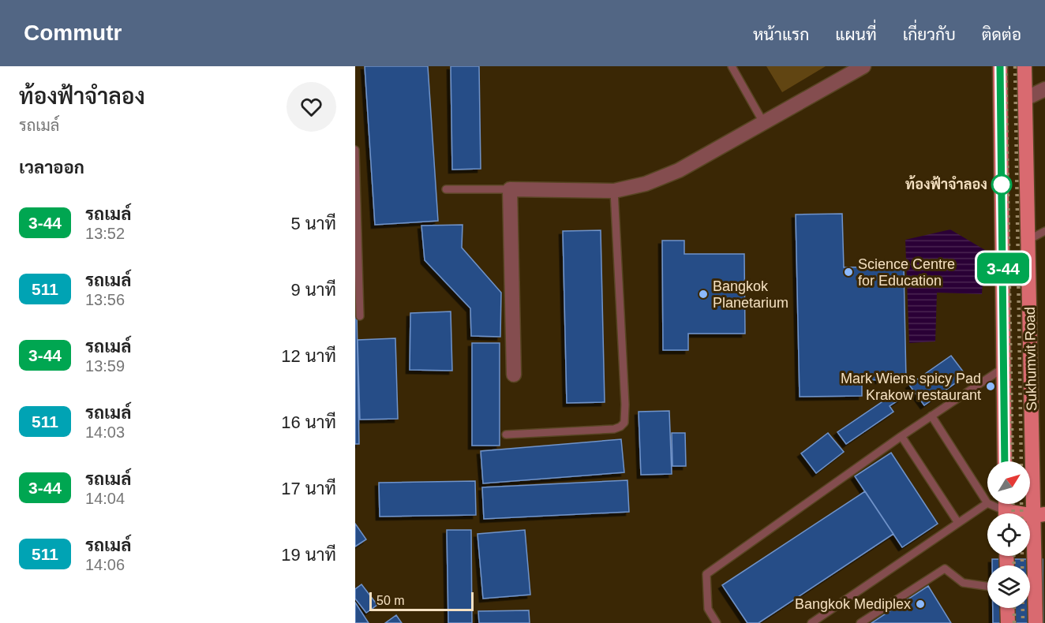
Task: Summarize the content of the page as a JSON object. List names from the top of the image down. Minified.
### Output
{"streets":{"main road":["Sukhumvit Road"]},"places":["ท้องฟ้าจำลอง","Science Centre for Education","Bangkok Planetarium","Mark Wiens spicy Pad Krakow restaurant","Bangkok Mediplex"],"lines":["bus line 3-44"],"scale_bar":"50 m","north":"top right","page":{"header":"Commutr","nav":["หน้าแรก","แผนที่","เกี่ยวกับ","ติดต่อ"],"heading":[["ท้องฟ้าจำลอง","รถเมล์"],"เวลาออก"],"on_map":"3-44","list":[{"mark":"3-44","name":"รถเมล์","note":"13:52","value":"5 นาที"},{"mark":"511","name":"รถเมล์","note":"13:56","value":"9 นาที"},{"mark":"3-44","name":"รถเมล์","note":"13:59","value":"12 นาที"},{"mark":"511","name":"รถเมล์","note":"14:03","value":"16 นาที"},{"mark":"3-44","name":"รถเมล์","note":"14:04","value":"17 นาที"},{"mark":"511","name":"รถเมล์","note":"14:06","value":"19 นาที"}],"scale":"50 m"}}
